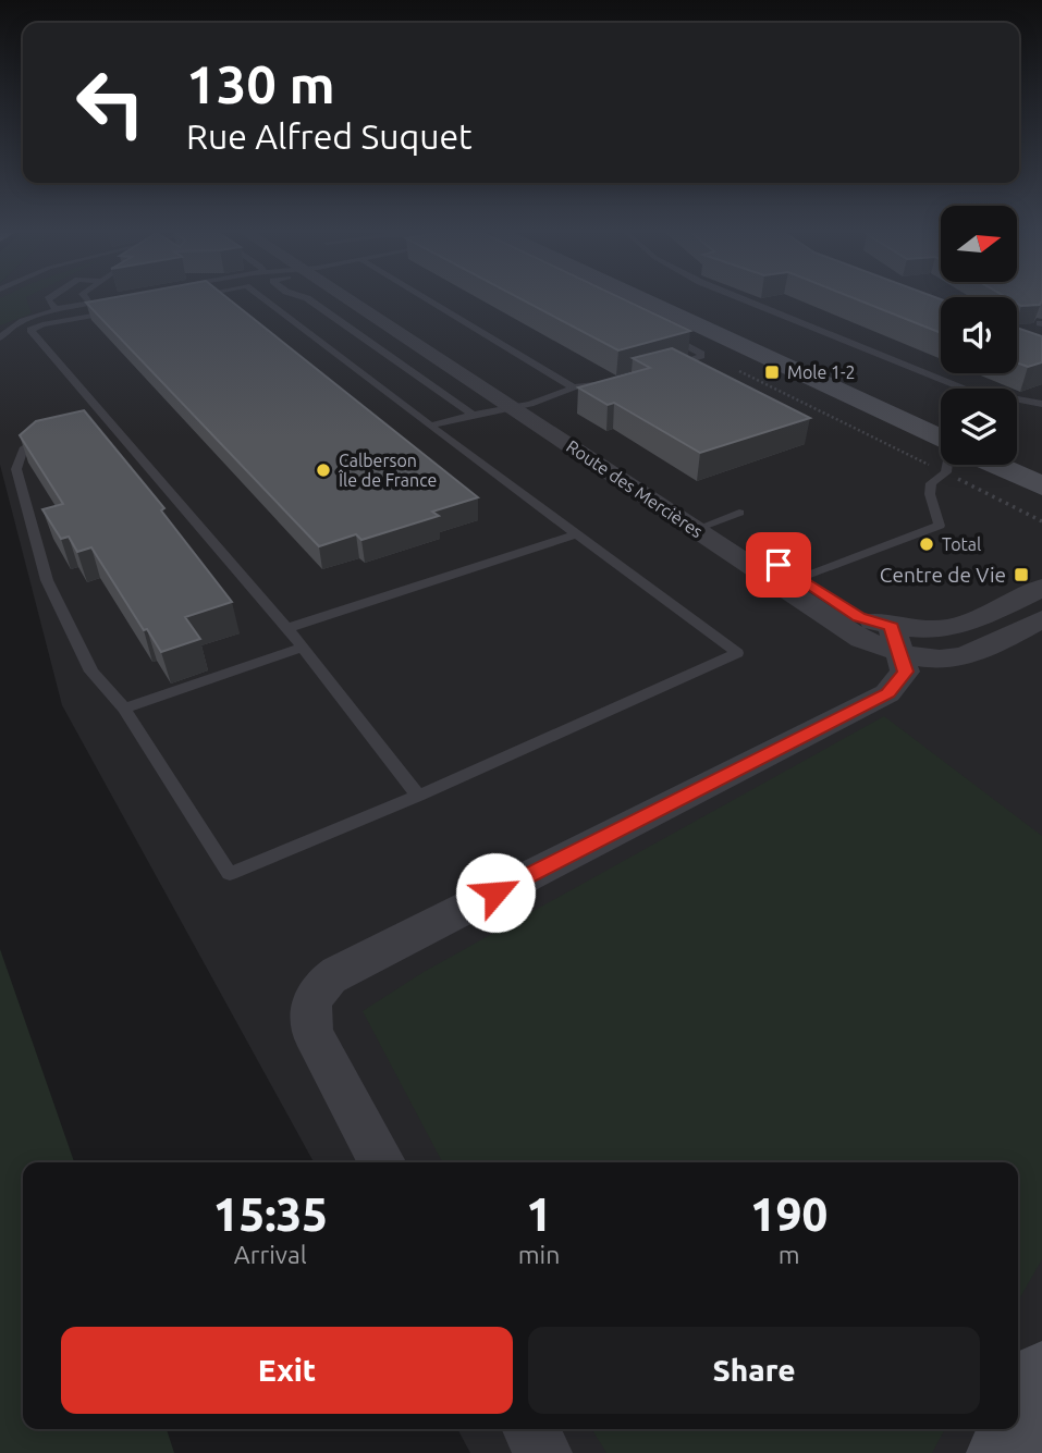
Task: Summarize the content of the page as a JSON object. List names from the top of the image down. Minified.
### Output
{"streets":{"street":["Route des Mercières"]},"places":{"transit":["Mole 1-2","Centre de Vie"],"other":["Calberson Île de France","Total"]},"north":"right","page":{"turn":["130 m","Rue Alfred Suquet"],"eta":["15:35","Arrival","1","min","190","m"],"buttons":["Exit","Share"]}}
